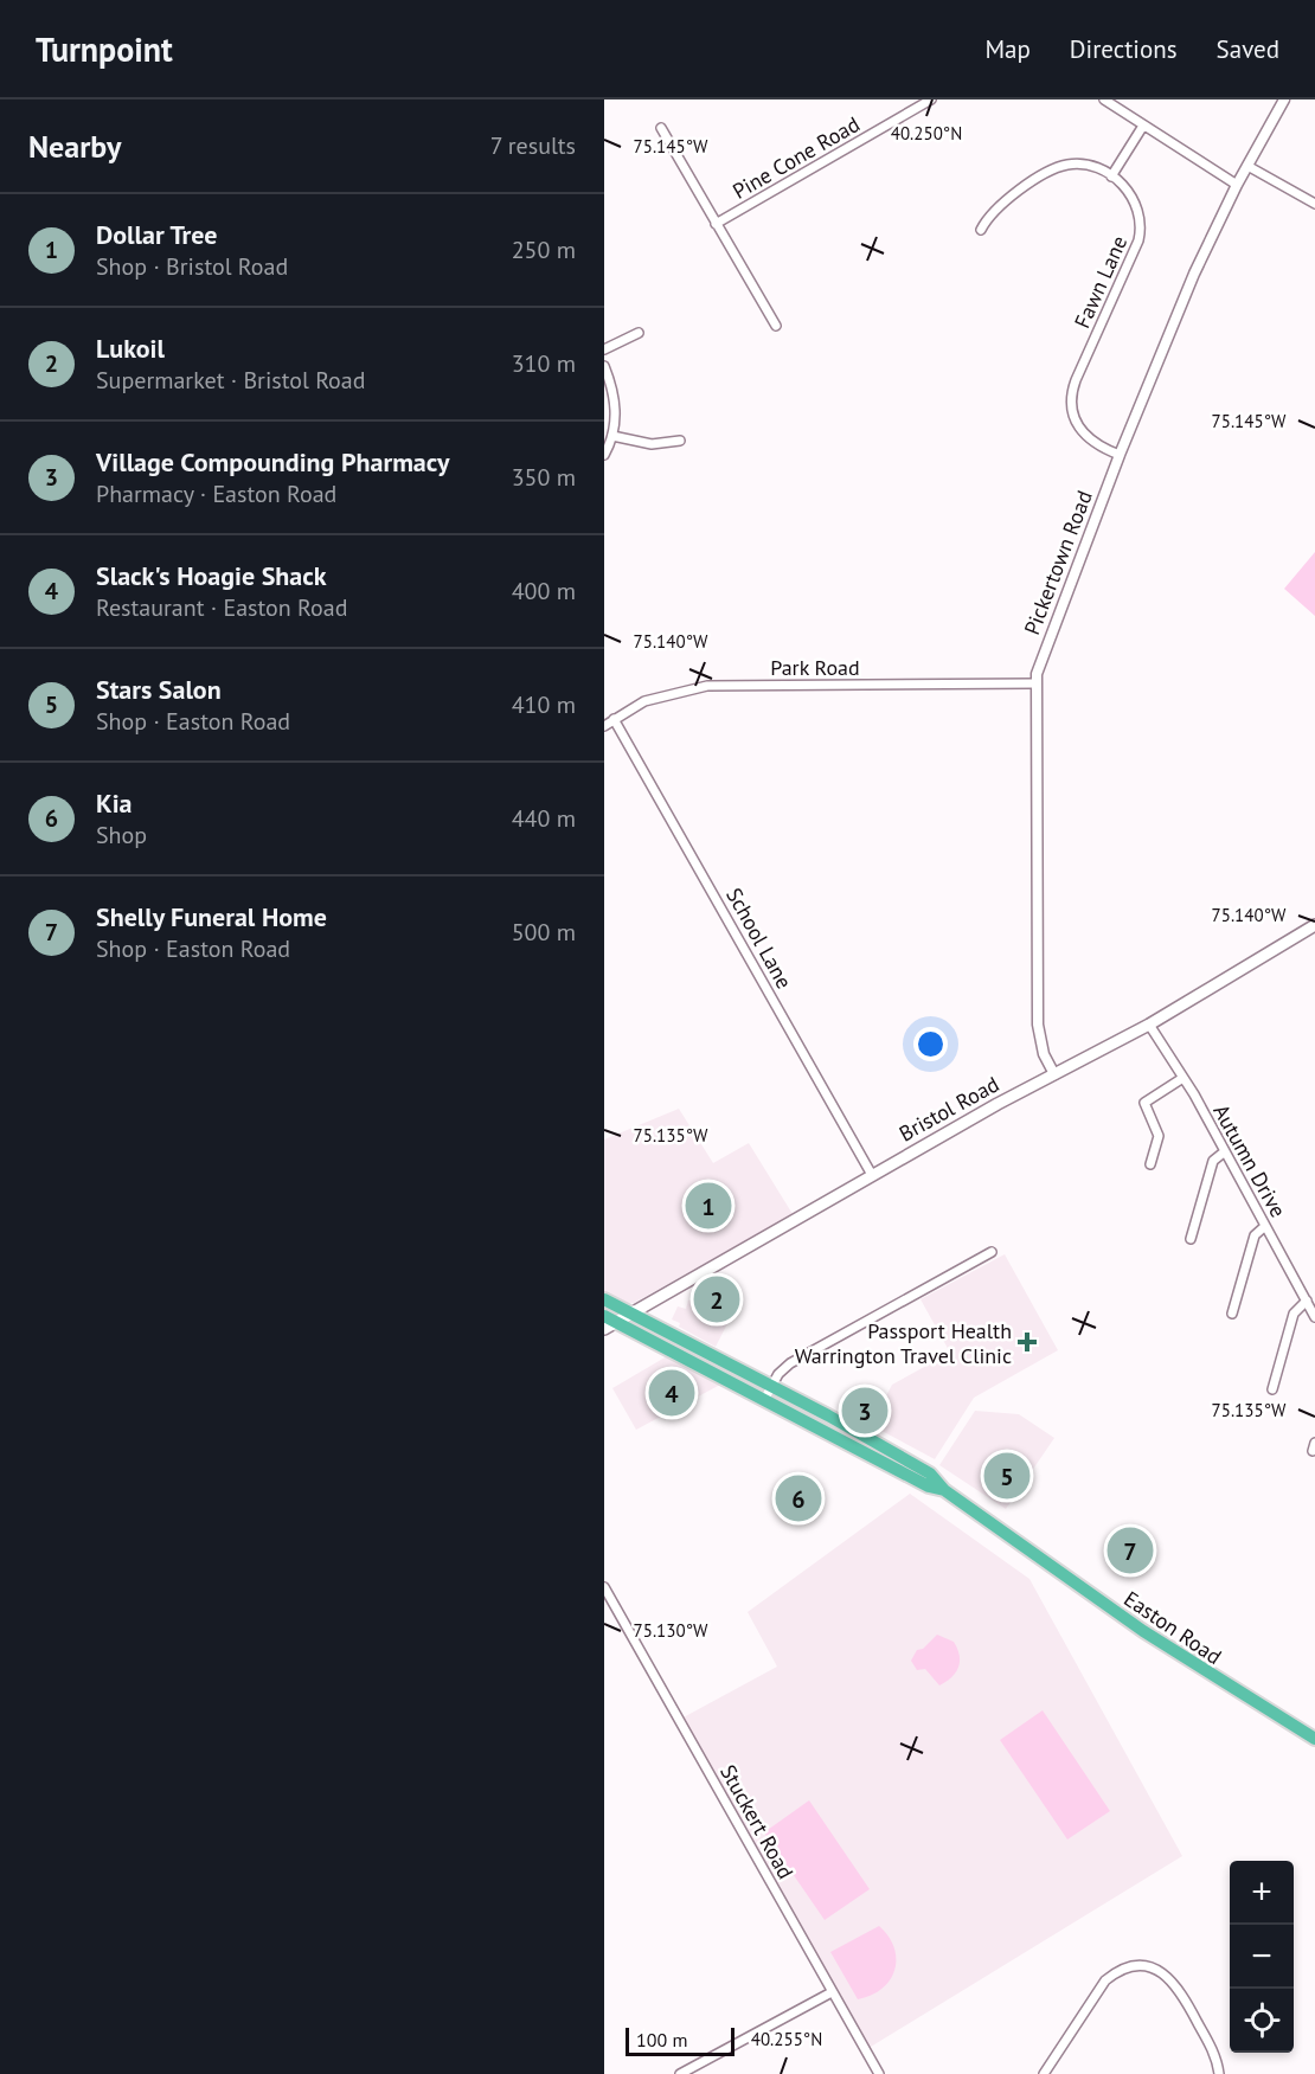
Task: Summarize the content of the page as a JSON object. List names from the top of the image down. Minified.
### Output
{"streets":{"highway":["Easton Road"],"main road":["Bristol Road"],"street":["Pine Cone Road","Fawn Lane","Pickertown Road","Park Road","School Lane","Autumn Drive","Stuckert Road"]},"crossings":[["Fawn Lane","Pickertown Road"],["Pickertown Road","Park Road"],["Pickertown Road","Bristol Road"],["Park Road","School Lane"],["School Lane","Bristol Road"],["Bristol Road","Autumn Drive"],["Bristol Road","Easton Road"]],"places":{"health":["Passport Health Warrington Travel Clinic"]},"scale_bar":"100 m","page":{"header":"Turnpoint","nav":["Map","Directions","Saved"],"heading":["Nearby","7 results"],"list":[{"mark":"1","name":"Dollar Tree","note":"Shop · Bristol Road","value":"250 m"},{"mark":"2","name":"Lukoil","note":"Supermarket · Bristol Road","value":"310 m"},{"mark":"3","name":"Village Compounding Pharmacy","note":"Pharmacy · Easton Road","value":"350 m"},{"mark":"4","name":"Slack's Hoagie Shack","note":"Restaurant · Easton Road","value":"400 m"},{"mark":"5","name":"Stars Salon","note":"Shop · Easton Road","value":"410 m"},{"mark":"6","name":"Kia","note":"Shop","value":"440 m"},{"mark":"7","name":"Shelly Funeral Home","note":"Shop · Easton Road","value":"500 m"}],"pins":["1","2","4","3","5","6","7"],"map_buttons":["+","−"],"scale":"100 m"},"coordinates":["40.250°N","75.145°W","75.140°W","75.135°W","75.130°W","40.255°N"]}
